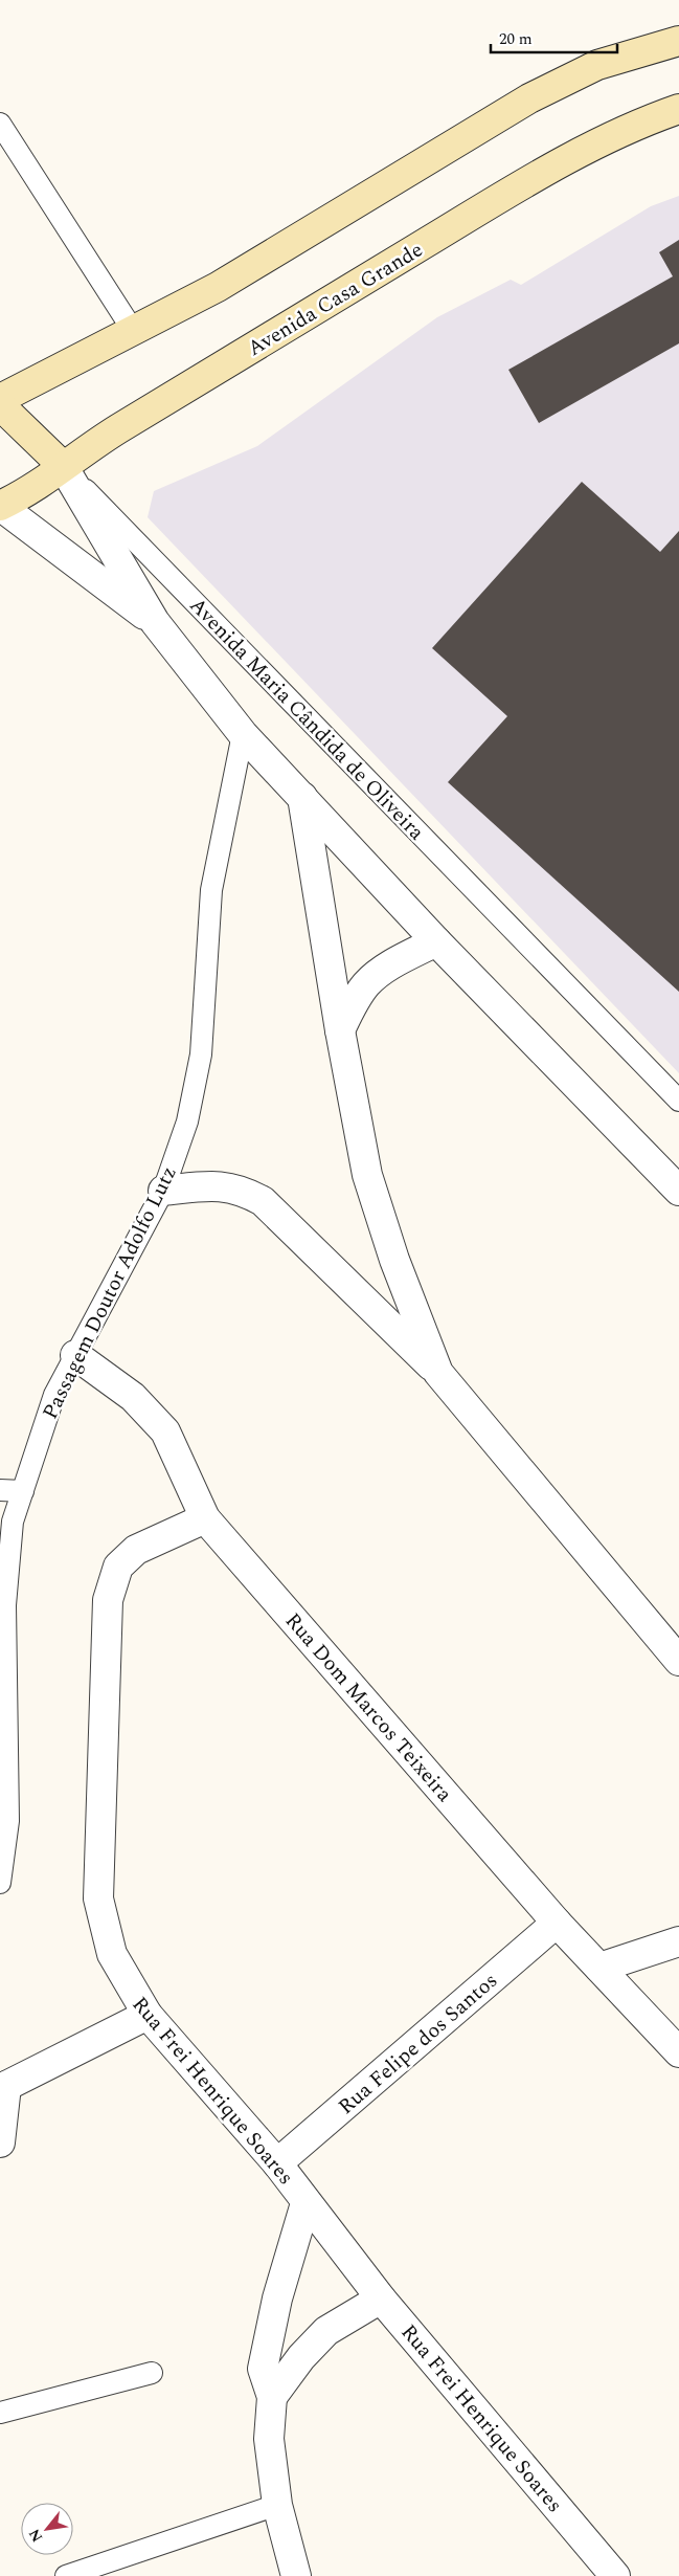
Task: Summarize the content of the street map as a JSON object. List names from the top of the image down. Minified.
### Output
{"streets":{"main road":["Avenida Casa Grande"],"street":["Rua Dom Marcos Teixeira","Rua Felipe dos Santos","Rua Frei Henrique Soares"],"lane":["Avenida Maria Cândida de Oliveira","Passagem Doutor Adolfo Lutz"]},"crossings":[["Avenida Casa Grande","Avenida Maria Cândida de Oliveira"],["Passagem Doutor Adolfo Lutz","Rua Dom Marcos Teixeira"],["Rua Dom Marcos Teixeira","Rua Felipe dos Santos"],["Rua Dom Marcos Teixeira","Rua Frei Henrique Soares"],["Rua Felipe dos Santos","Rua Frei Henrique Soares"]],"scale_bar":"20 m","north":"bottom left"}
